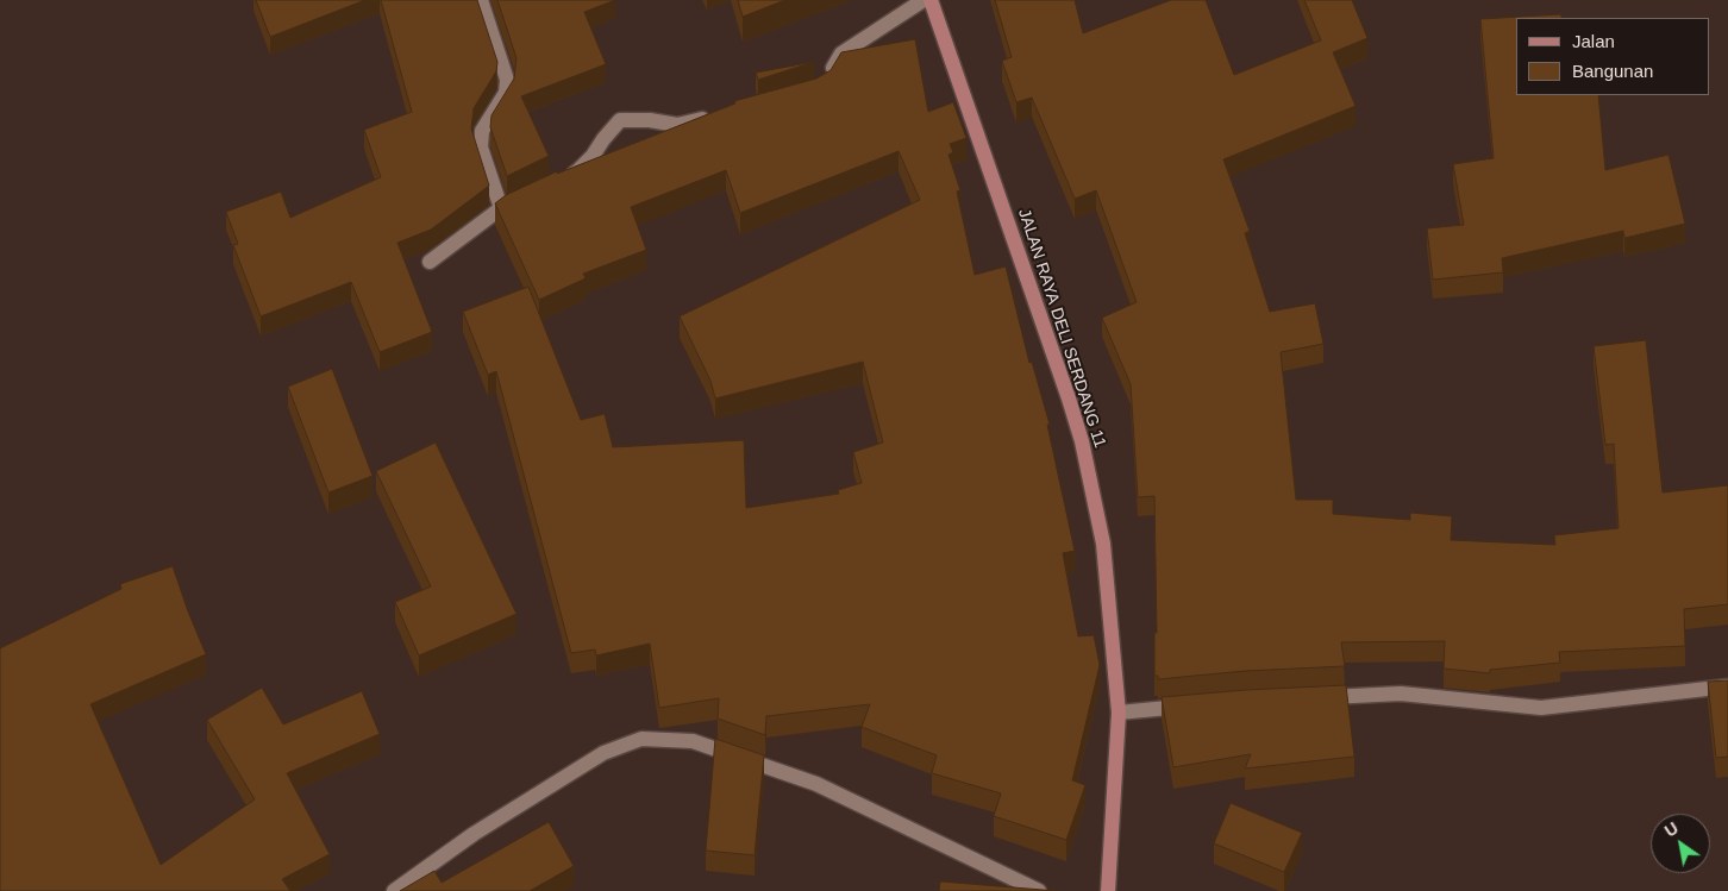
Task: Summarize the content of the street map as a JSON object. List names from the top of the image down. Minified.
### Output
{"streets":{"street":["JALAN RAYA DELI SERDANG 11"]},"legend":["Jalan","Bangunan"],"north":"top left"}
